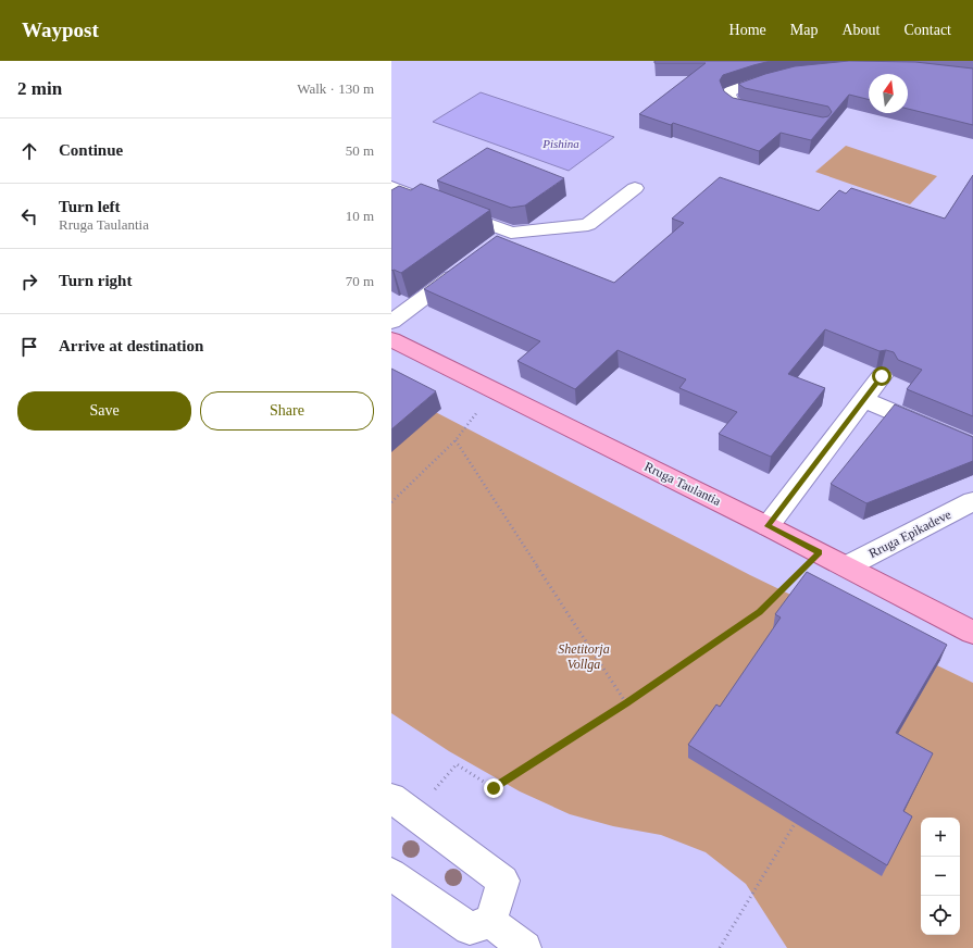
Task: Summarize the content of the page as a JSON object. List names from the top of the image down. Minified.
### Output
{"streets":{"main road":["Rruga Taulantia"],"street":["Rruga Epikadeve"]},"crossings":[["Rruga Taulantia","Rruga Epikadeve"]],"water":["Pishina"],"parks":["Shetitorja Vollga"],"north":"top","page":{"header":"Waypost","nav":["Home","Map","About","Contact"],"heading":["2 min","Walk · 130 m"],"list":[["Continue","50 m"],["Turn left","Rruga Taulantia","10 m"],["Turn right","70 m"],"Arrive at destination"],"buttons":["Save","Share"],"map_buttons":["+","−"]}}
